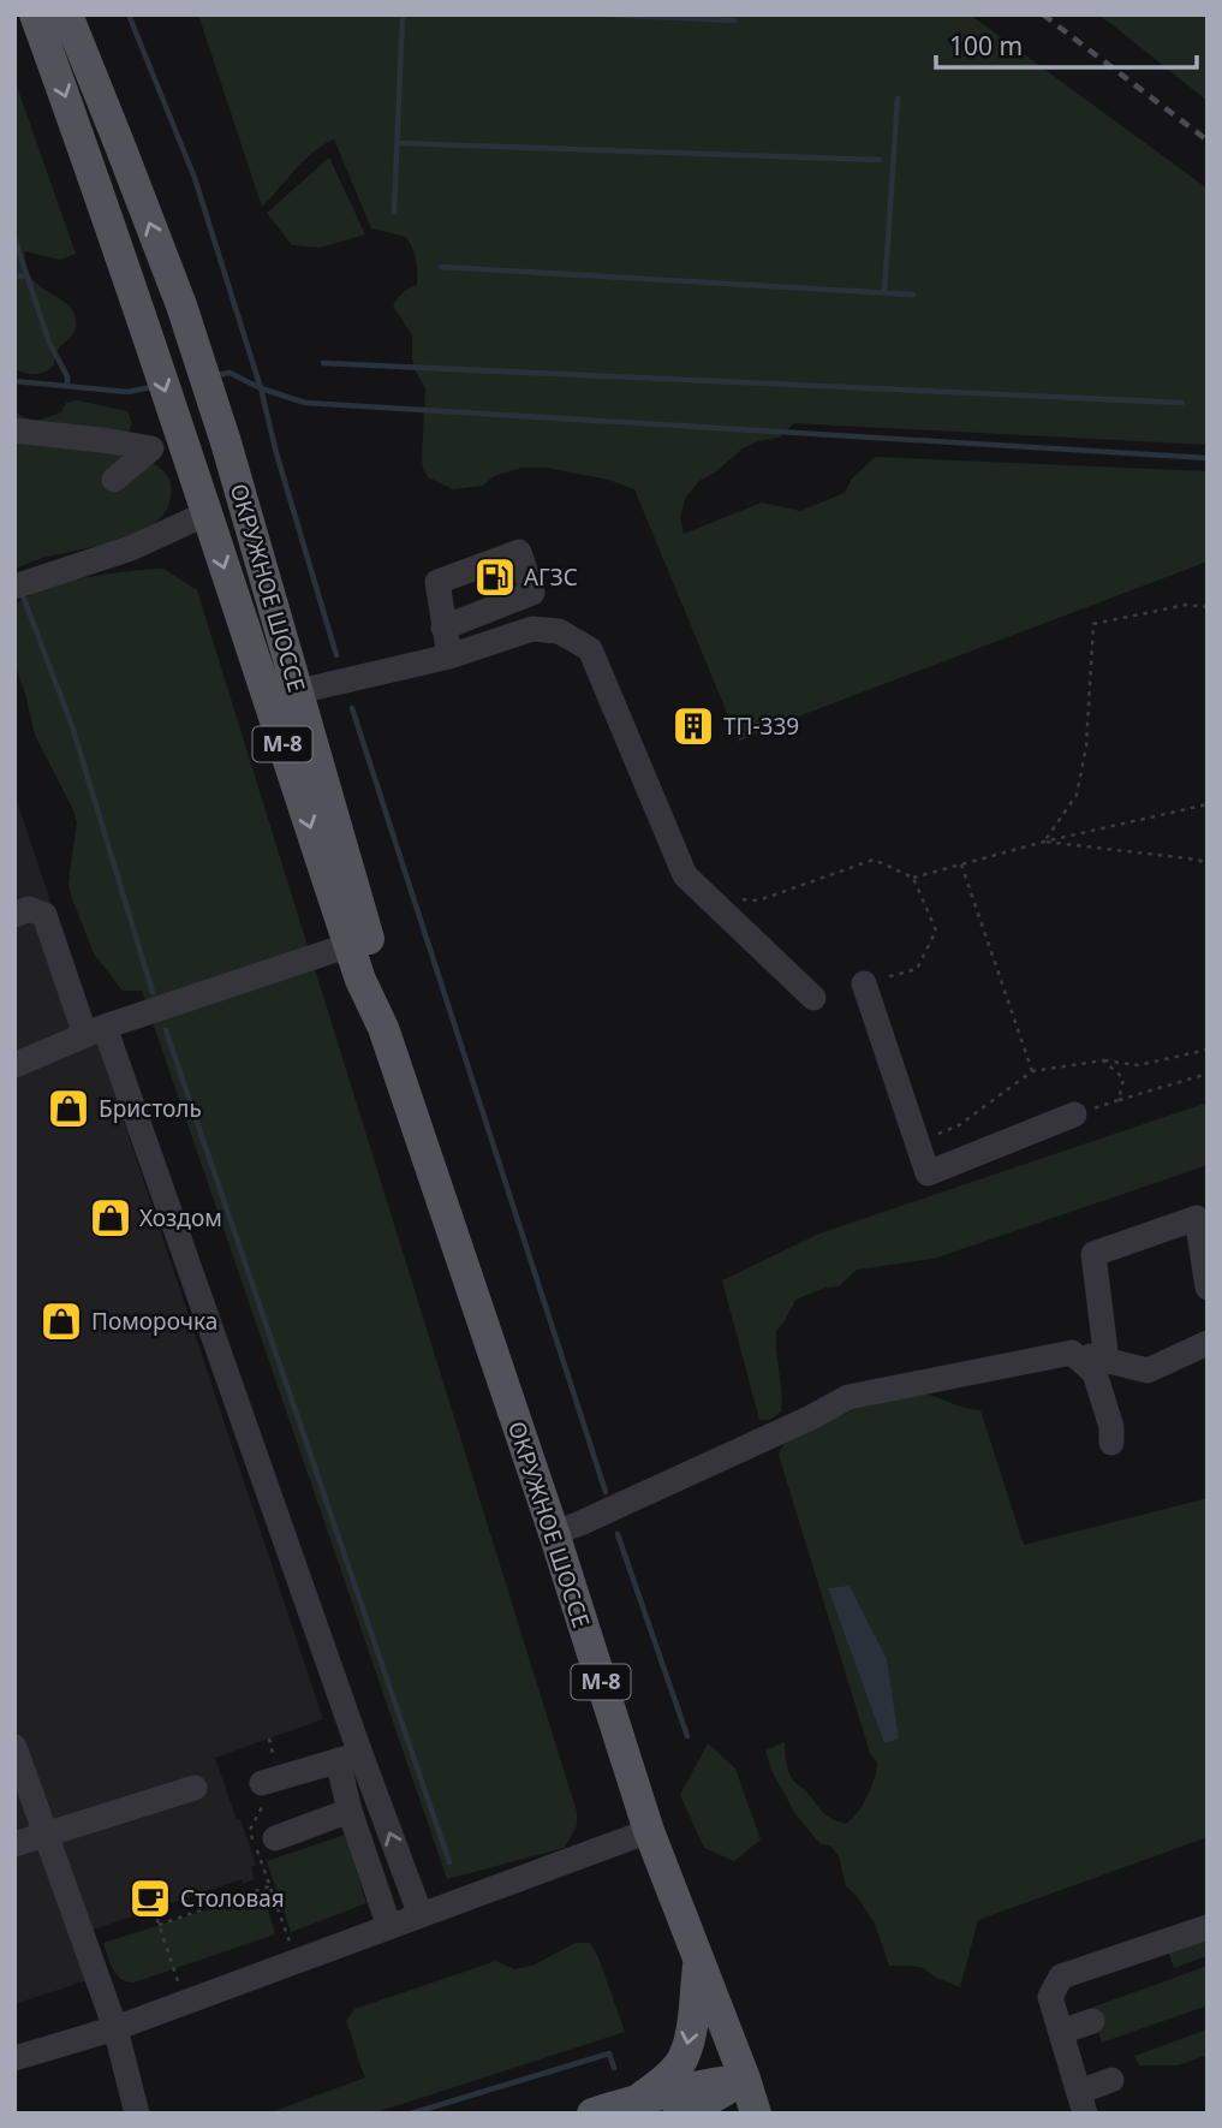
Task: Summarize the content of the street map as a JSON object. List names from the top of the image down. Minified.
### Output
{"streets":{"main road":["ОКРУЖНОЕ ШОССЕ","М-8"]},"places":{"fuel station":["АГЗС"],"building":["ТП-339"],"shop":["Бристоль","Хоздом","Поморочка"],"cafe":["Столовая"]},"scale_bar":"100 m"}
